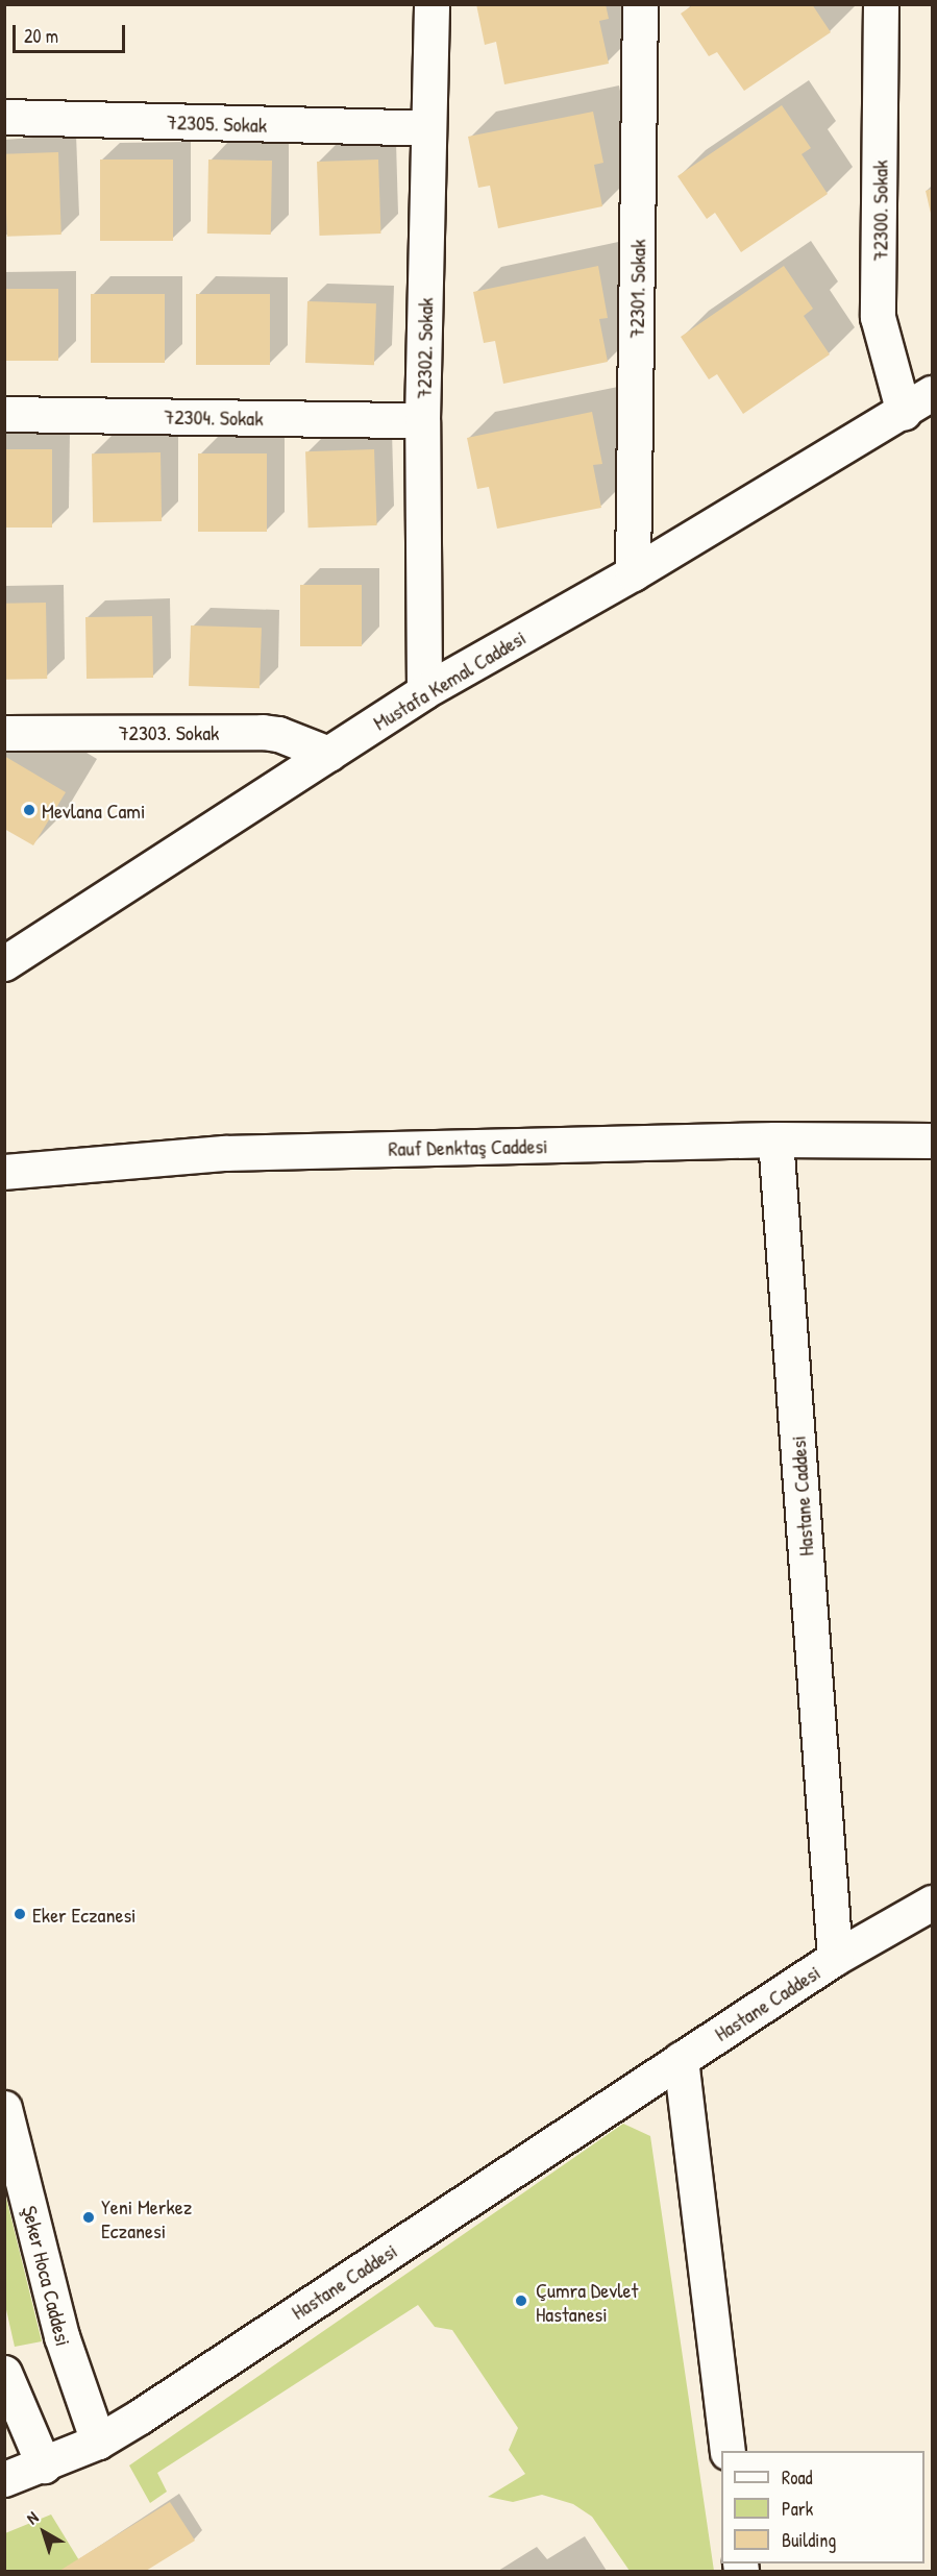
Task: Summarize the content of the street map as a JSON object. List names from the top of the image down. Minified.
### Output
{"streets":{"street":["72305. Sokak","72300. Sokak","72301. Sokak","72302. Sokak","72304. Sokak","Mustafa Kemal Caddesi","72303. Sokak","Rauf Denktaş Caddesi","Hastane Caddesi","Şeker Hoca Caddesi"]},"crossings":[["72305. Sokak","72302. Sokak"],["72300. Sokak","Mustafa Kemal Caddesi"],["72301. Sokak","Mustafa Kemal Caddesi"],["72302. Sokak","72304. Sokak"],["72302. Sokak","Mustafa Kemal Caddesi"],["Mustafa Kemal Caddesi","72303. Sokak"],["Rauf Denktaş Caddesi","Hastane Caddesi"],["Hastane Caddesi","Şeker Hoca Caddesi"]],"places":["Mevlana Cami","Eker Eczanesi","Yeni Merkez Eczanesi","Çumra Devlet Hastanesi"],"legend":["Road","Park","Building"],"scale_bar":"20 m","north":"top left"}
